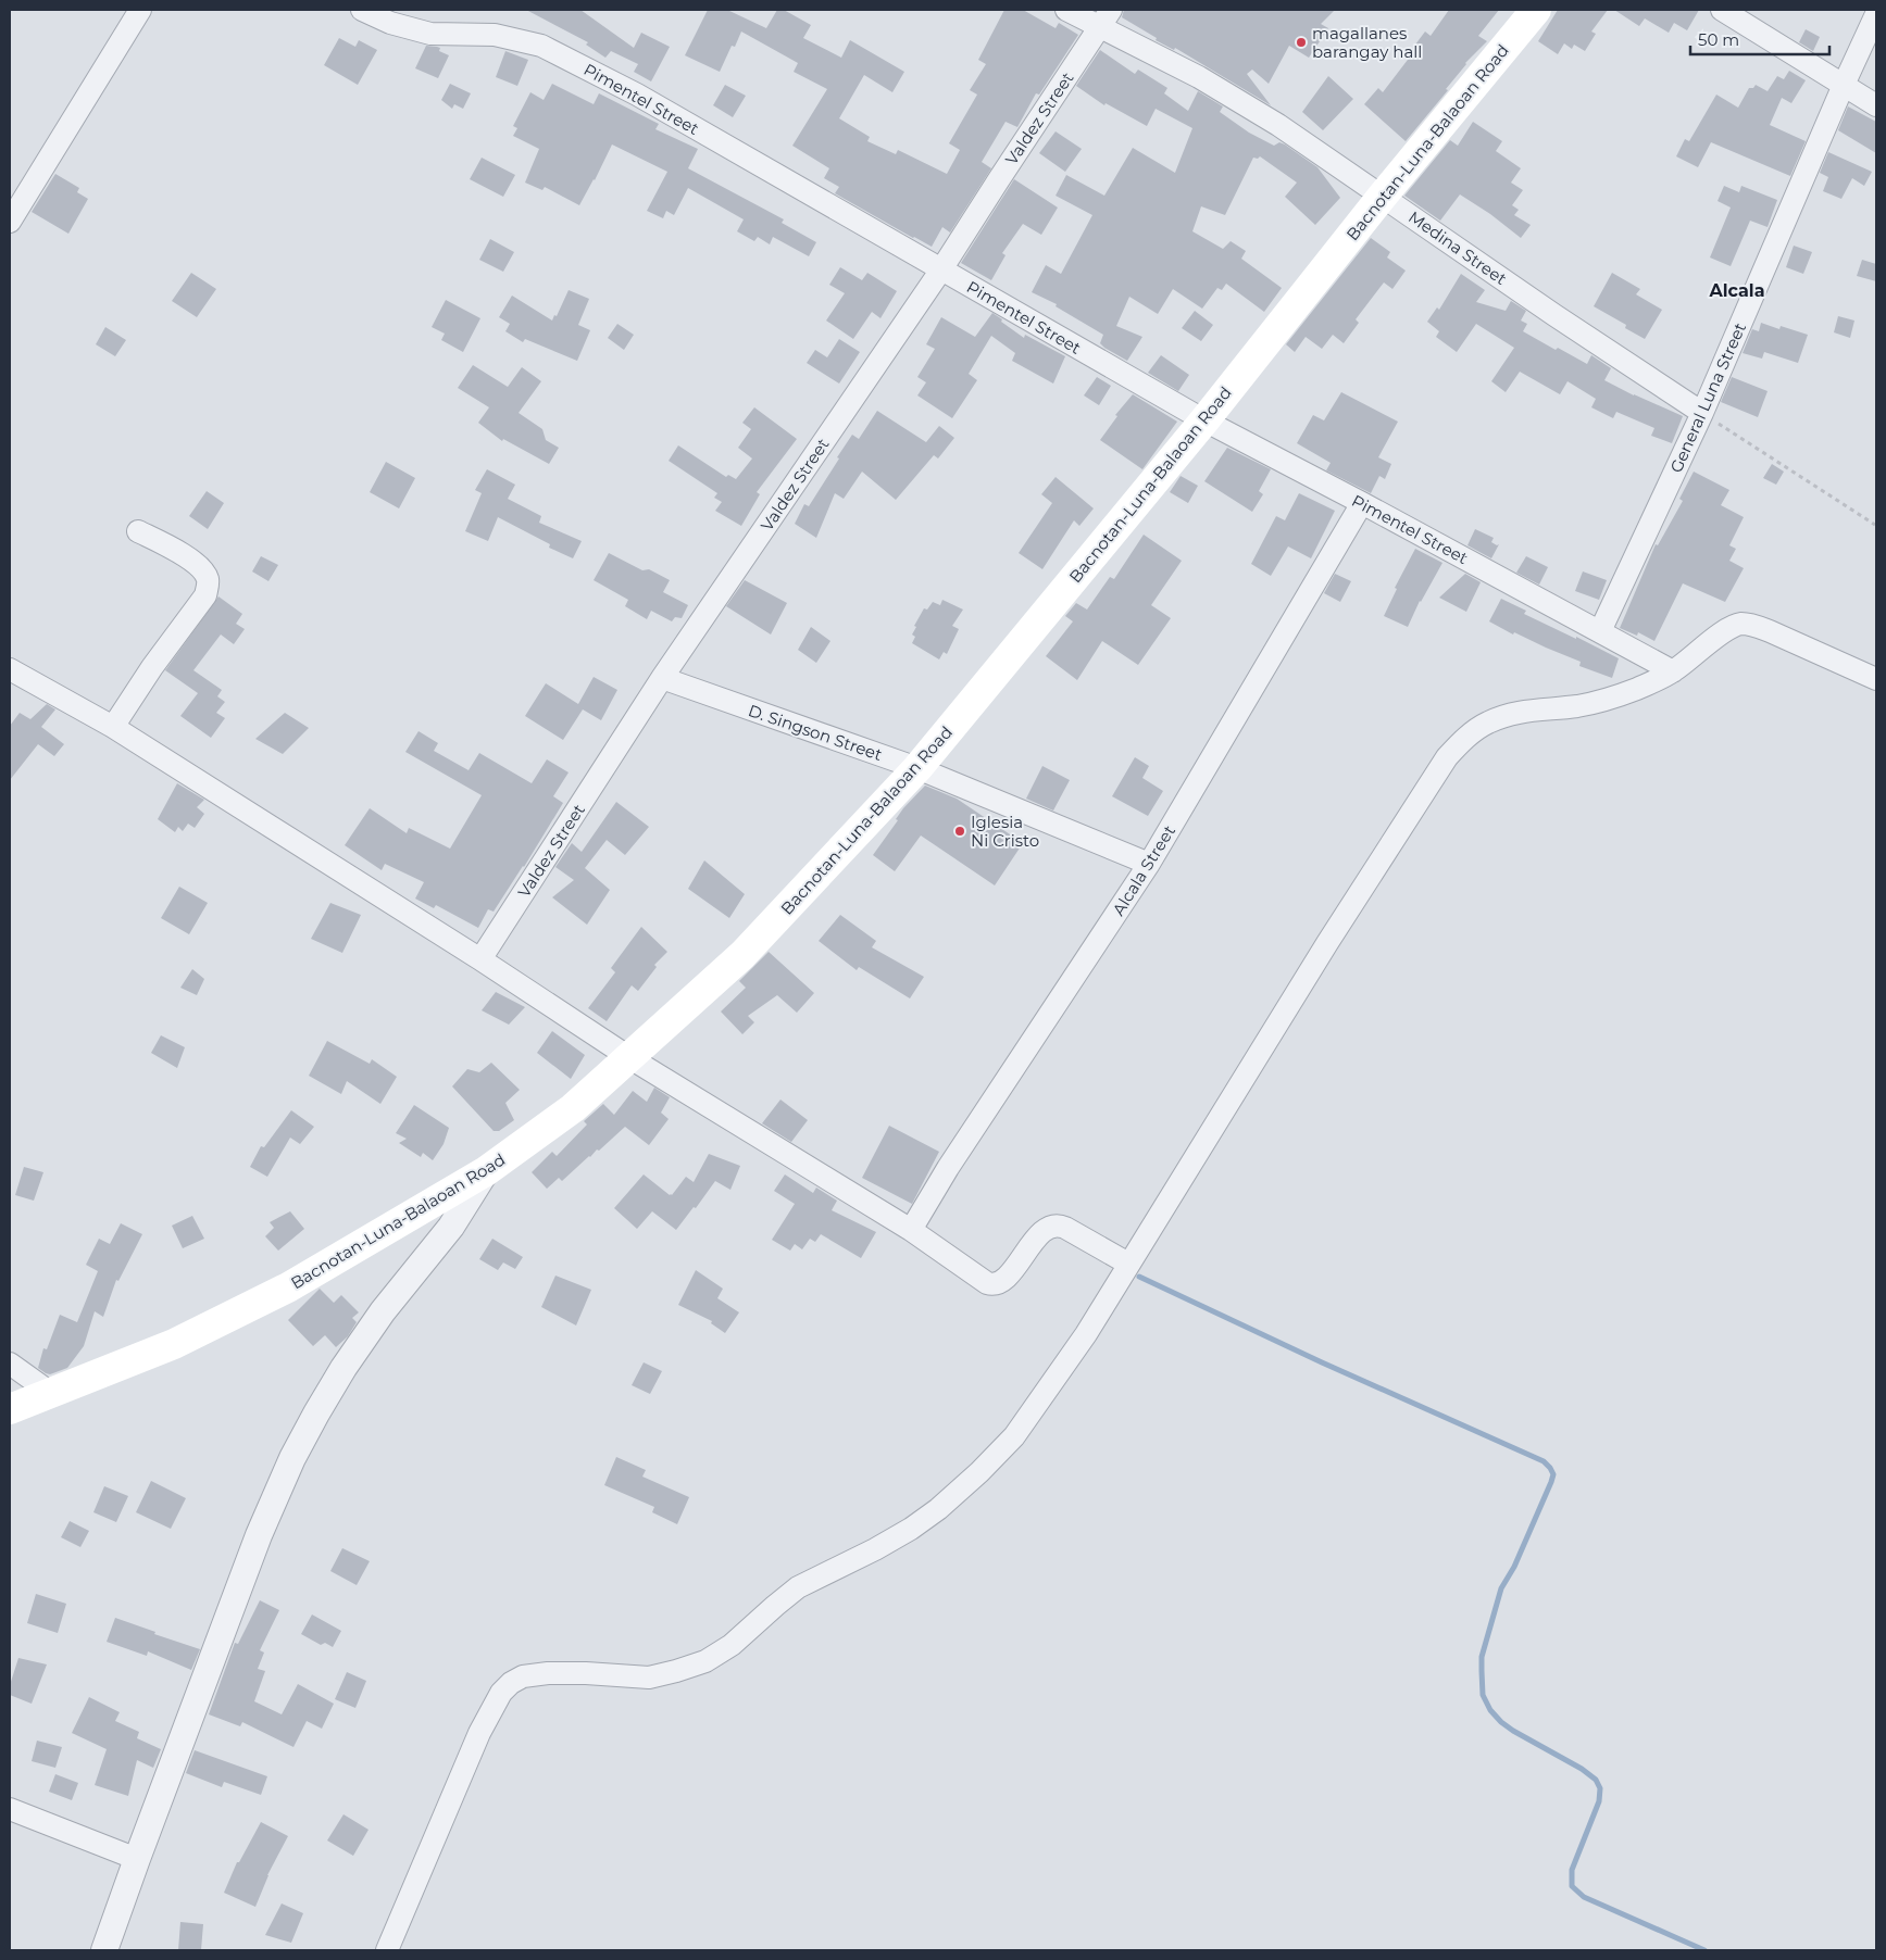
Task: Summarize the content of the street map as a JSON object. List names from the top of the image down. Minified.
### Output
{"streets":{"main road":["Bacnotan-Luna-Balaoan Road"],"street":["Pimentel Street","Valdez Street","Medina Street","General Luna Street","D. Singson Street","Alcala Street"]},"crossings":[["Pimentel Street","Valdez Street"],["Pimentel Street","Bacnotan-Luna-Balaoan Road"],["Pimentel Street","General Luna Street"],["Pimentel Street","Alcala Street"],["Valdez Street","Medina Street"],["Valdez Street","D. Singson Street"],["Bacnotan-Luna-Balaoan Road","Medina Street"],["Bacnotan-Luna-Balaoan Road","D. Singson Street"],["Medina Street","General Luna Street"],["D. Singson Street","Alcala Street"]],"districts":["Alcala"],"places":["magallanes barangay hall","Iglesia Ni Cristo"],"scale_bar":"50 m"}
